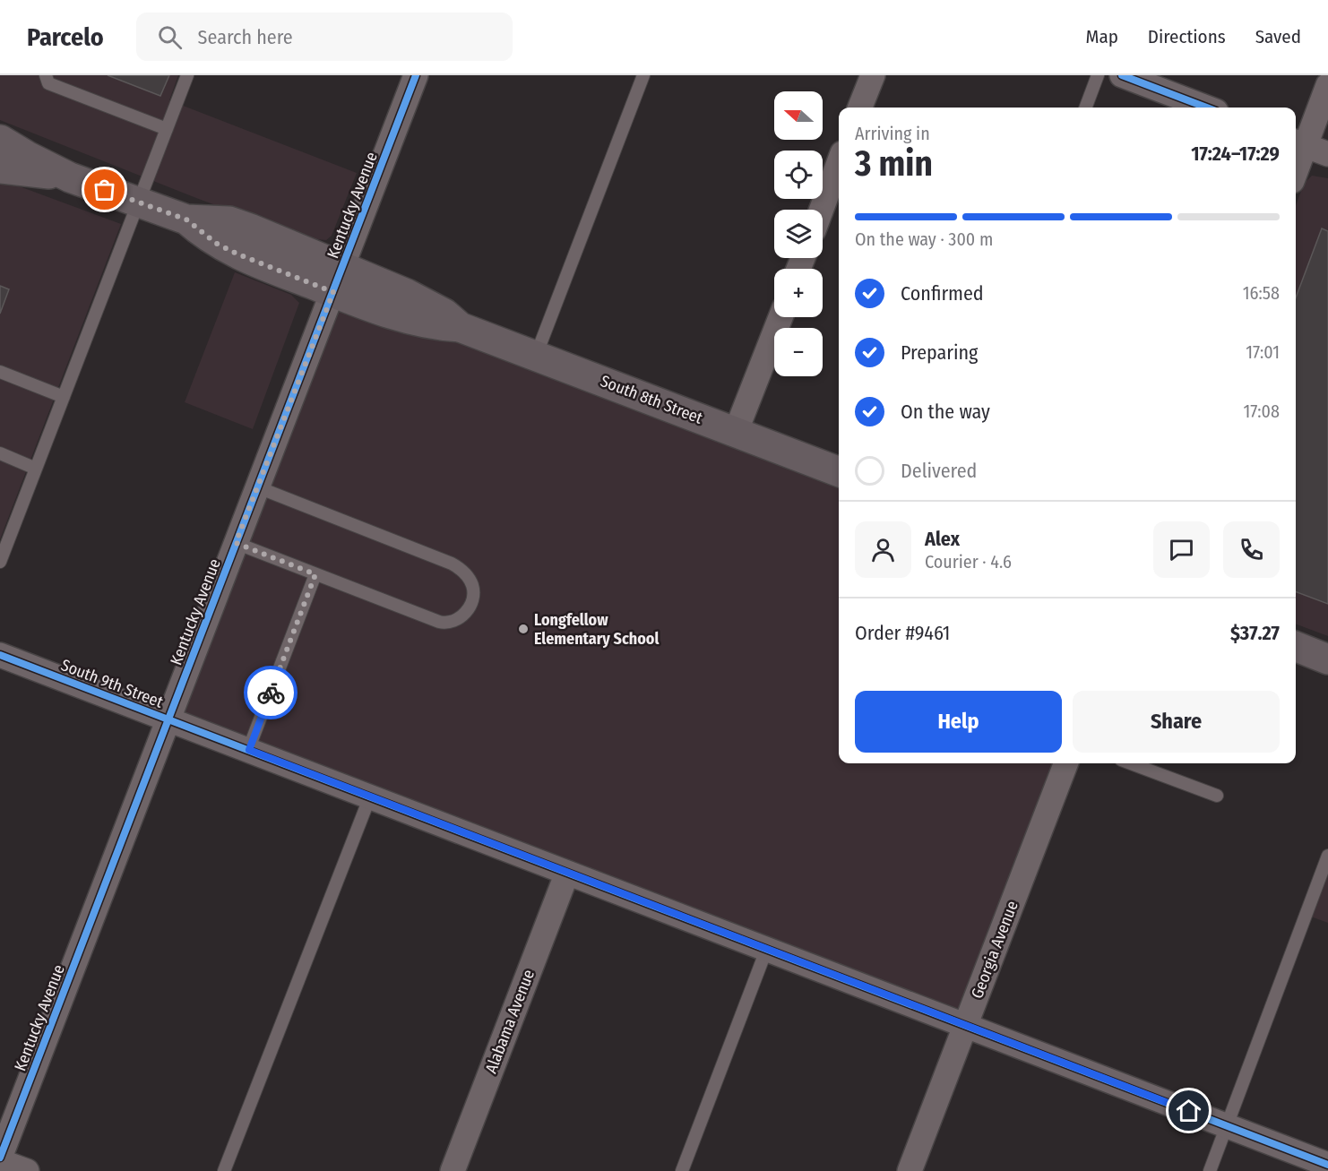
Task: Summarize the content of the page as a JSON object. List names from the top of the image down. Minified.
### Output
{"streets":{"main road":["South 8th Street"],"street":["Kentucky Avenue","South 9th Street","Georgia Avenue","Alabama Avenue"]},"crossings":[["Kentucky Avenue","South 8th Street"],["Kentucky Avenue","South 9th Street"],["South 9th Street","Georgia Avenue"],["South 9th Street","Alabama Avenue"]],"places":["Longfellow Elementary School"],"north":"left","page":{"header":"Parcelo","search":"Search here","nav":["Map","Directions","Saved"],"map_buttons":["+","−"],"heading":["3 min","Arriving in","17:24–17:29"],"panel":["Alex","Courier · 4.6","Order #9461","$37.27"],"bar":"On the way · 300 m","list":[["Confirmed","16:58"],["Preparing","17:01"],["On the way","17:08"],"Delivered"],"buttons":["Help","Share"]}}
